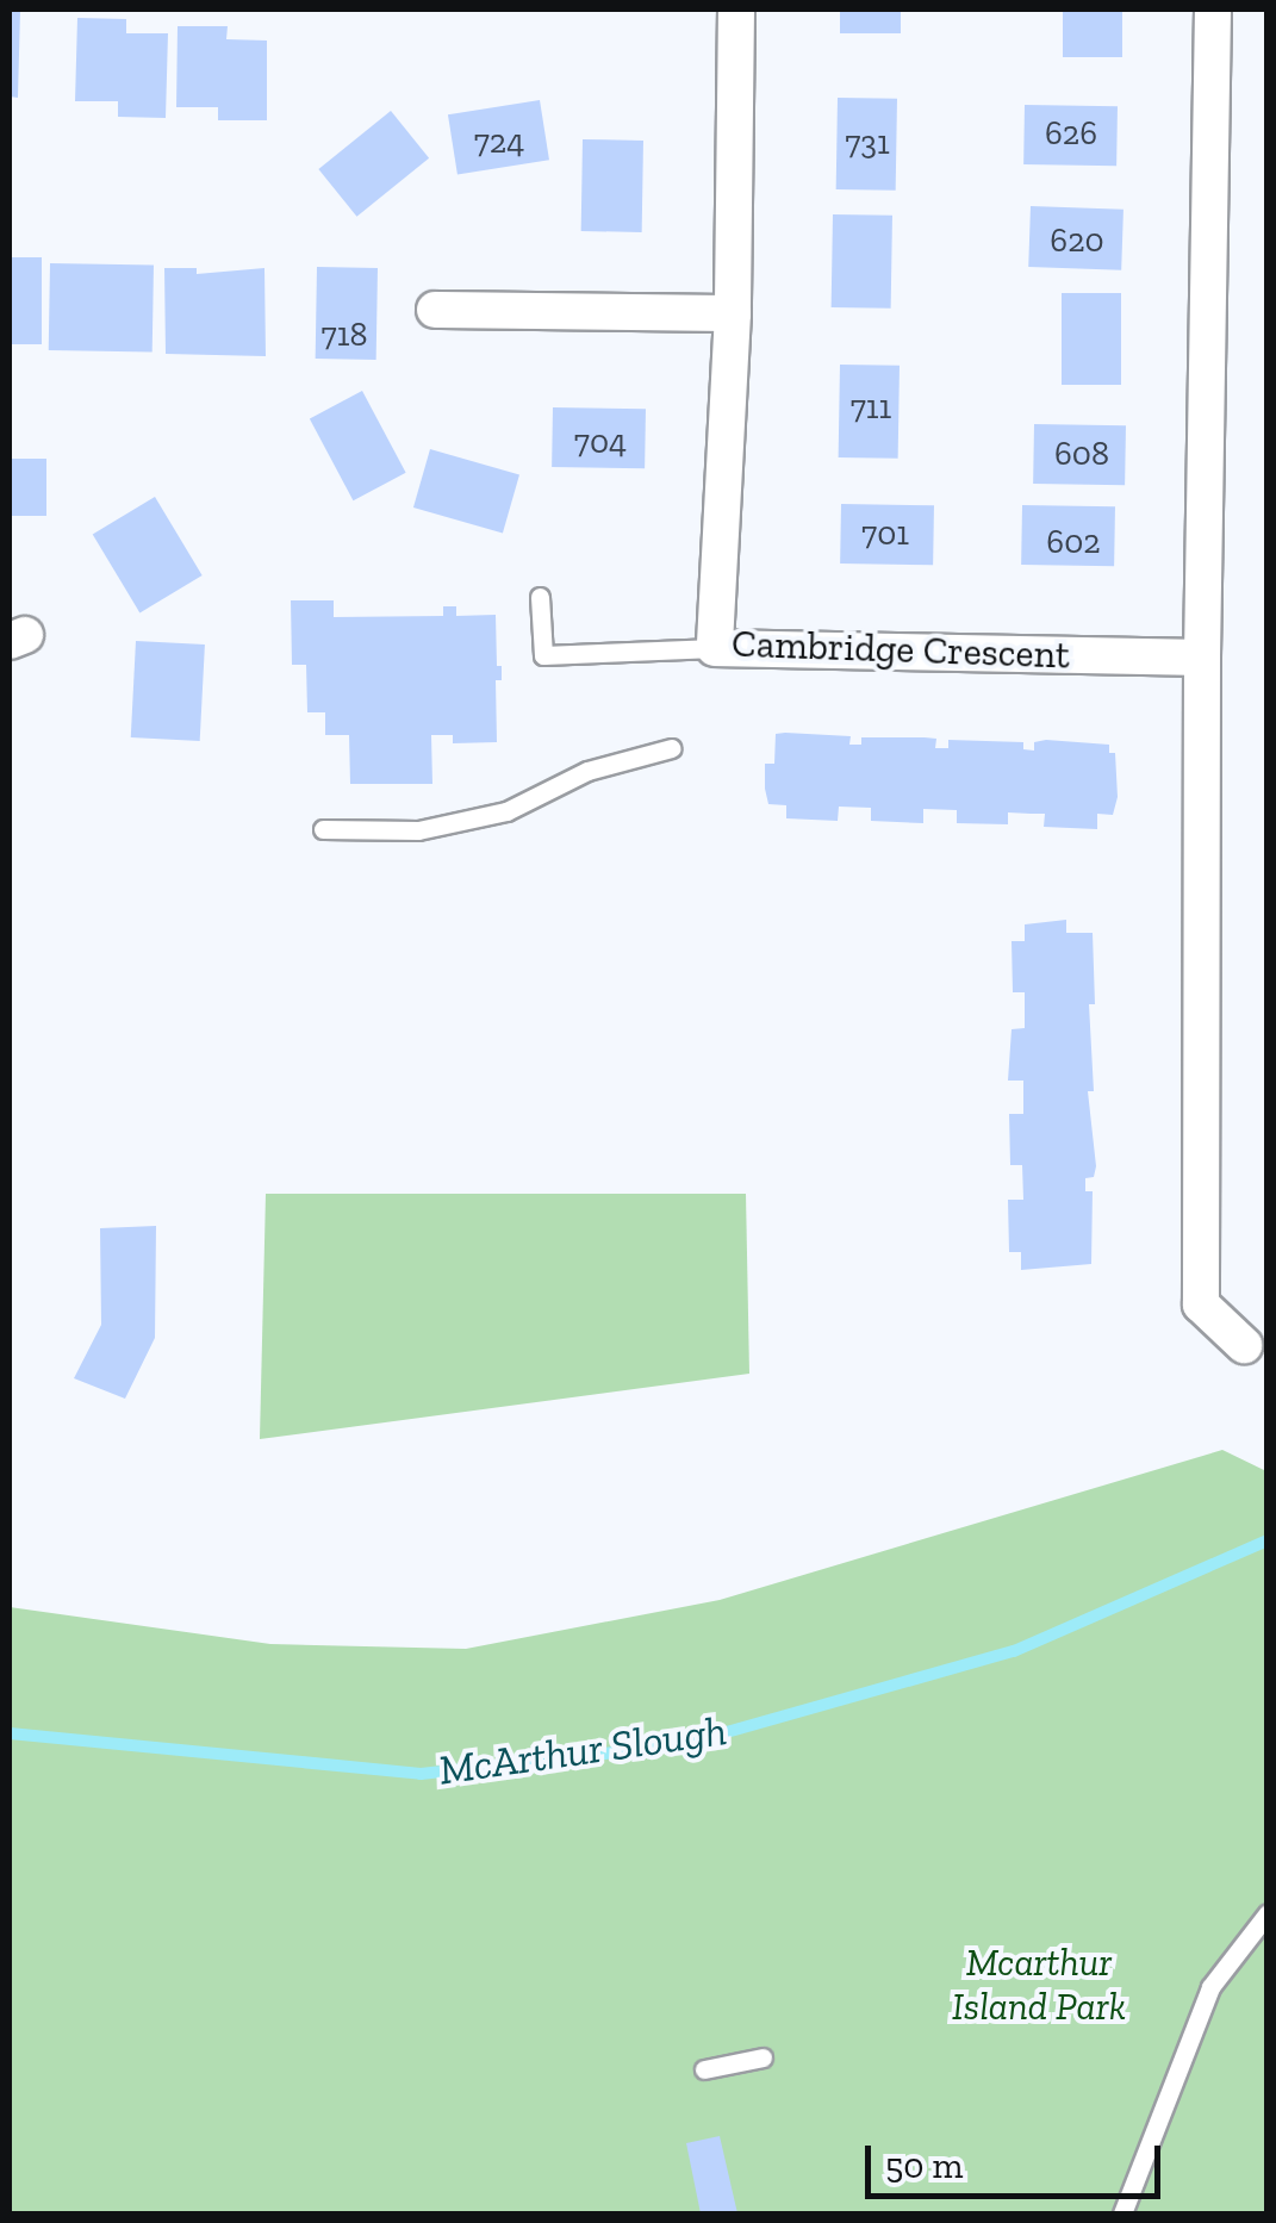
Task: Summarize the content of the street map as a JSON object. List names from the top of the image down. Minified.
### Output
{"streets":{"street":["Cambridge Crescent"]},"water":["McArthur Slough"],"parks":["Mcarthur Island Park"],"house_numbers":["626","724","731","620","718","711","704","608","701","602"],"scale_bar":"50 m"}
